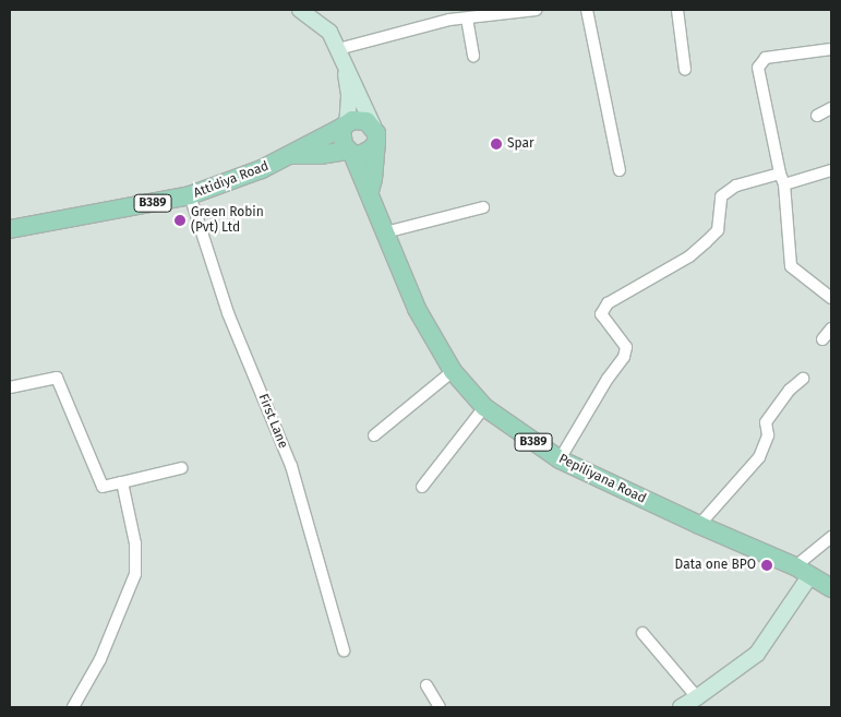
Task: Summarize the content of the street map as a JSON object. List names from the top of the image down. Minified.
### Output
{"streets":{"main road":["Attidiya Road","B389","Pepiliyana Road"],"street":["First Lane"]},"crossings":[["Attidiya Road","B389"],["Attidiya Road","First Lane"],["B389","Pepiliyana Road"]],"places":["Spar","Green Robin (Pvt) Ltd","Data one BPO"]}
